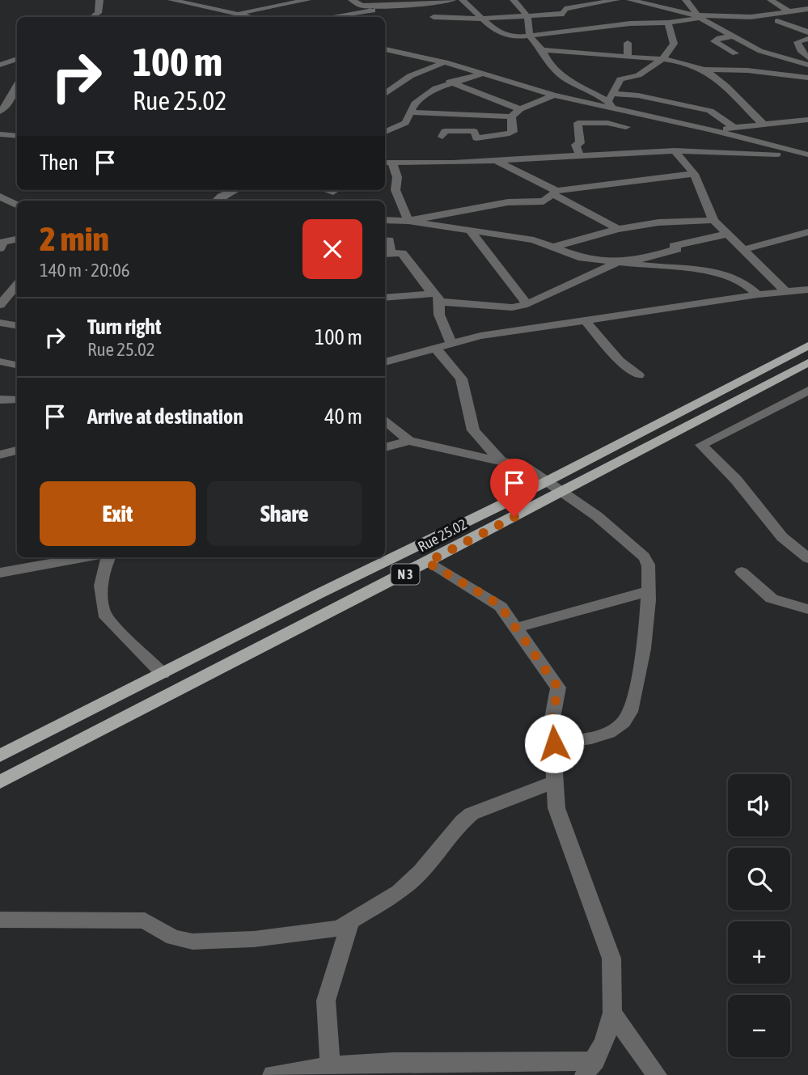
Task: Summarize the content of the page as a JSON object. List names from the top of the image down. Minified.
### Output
{"streets":{"main road":["Rue 25.02","N 3"]},"page":{"turn":["100 m","Rue 25.02"],"then":"Then","heading":["2 min","140 m · 20:06"],"list":[{"name":"Turn right","note":"Rue 25.02","value":"100 m"},{"name":"Arrive at destination","value":"40 m"}],"buttons":["Exit","Share"],"map_buttons":["+","−"]}}
